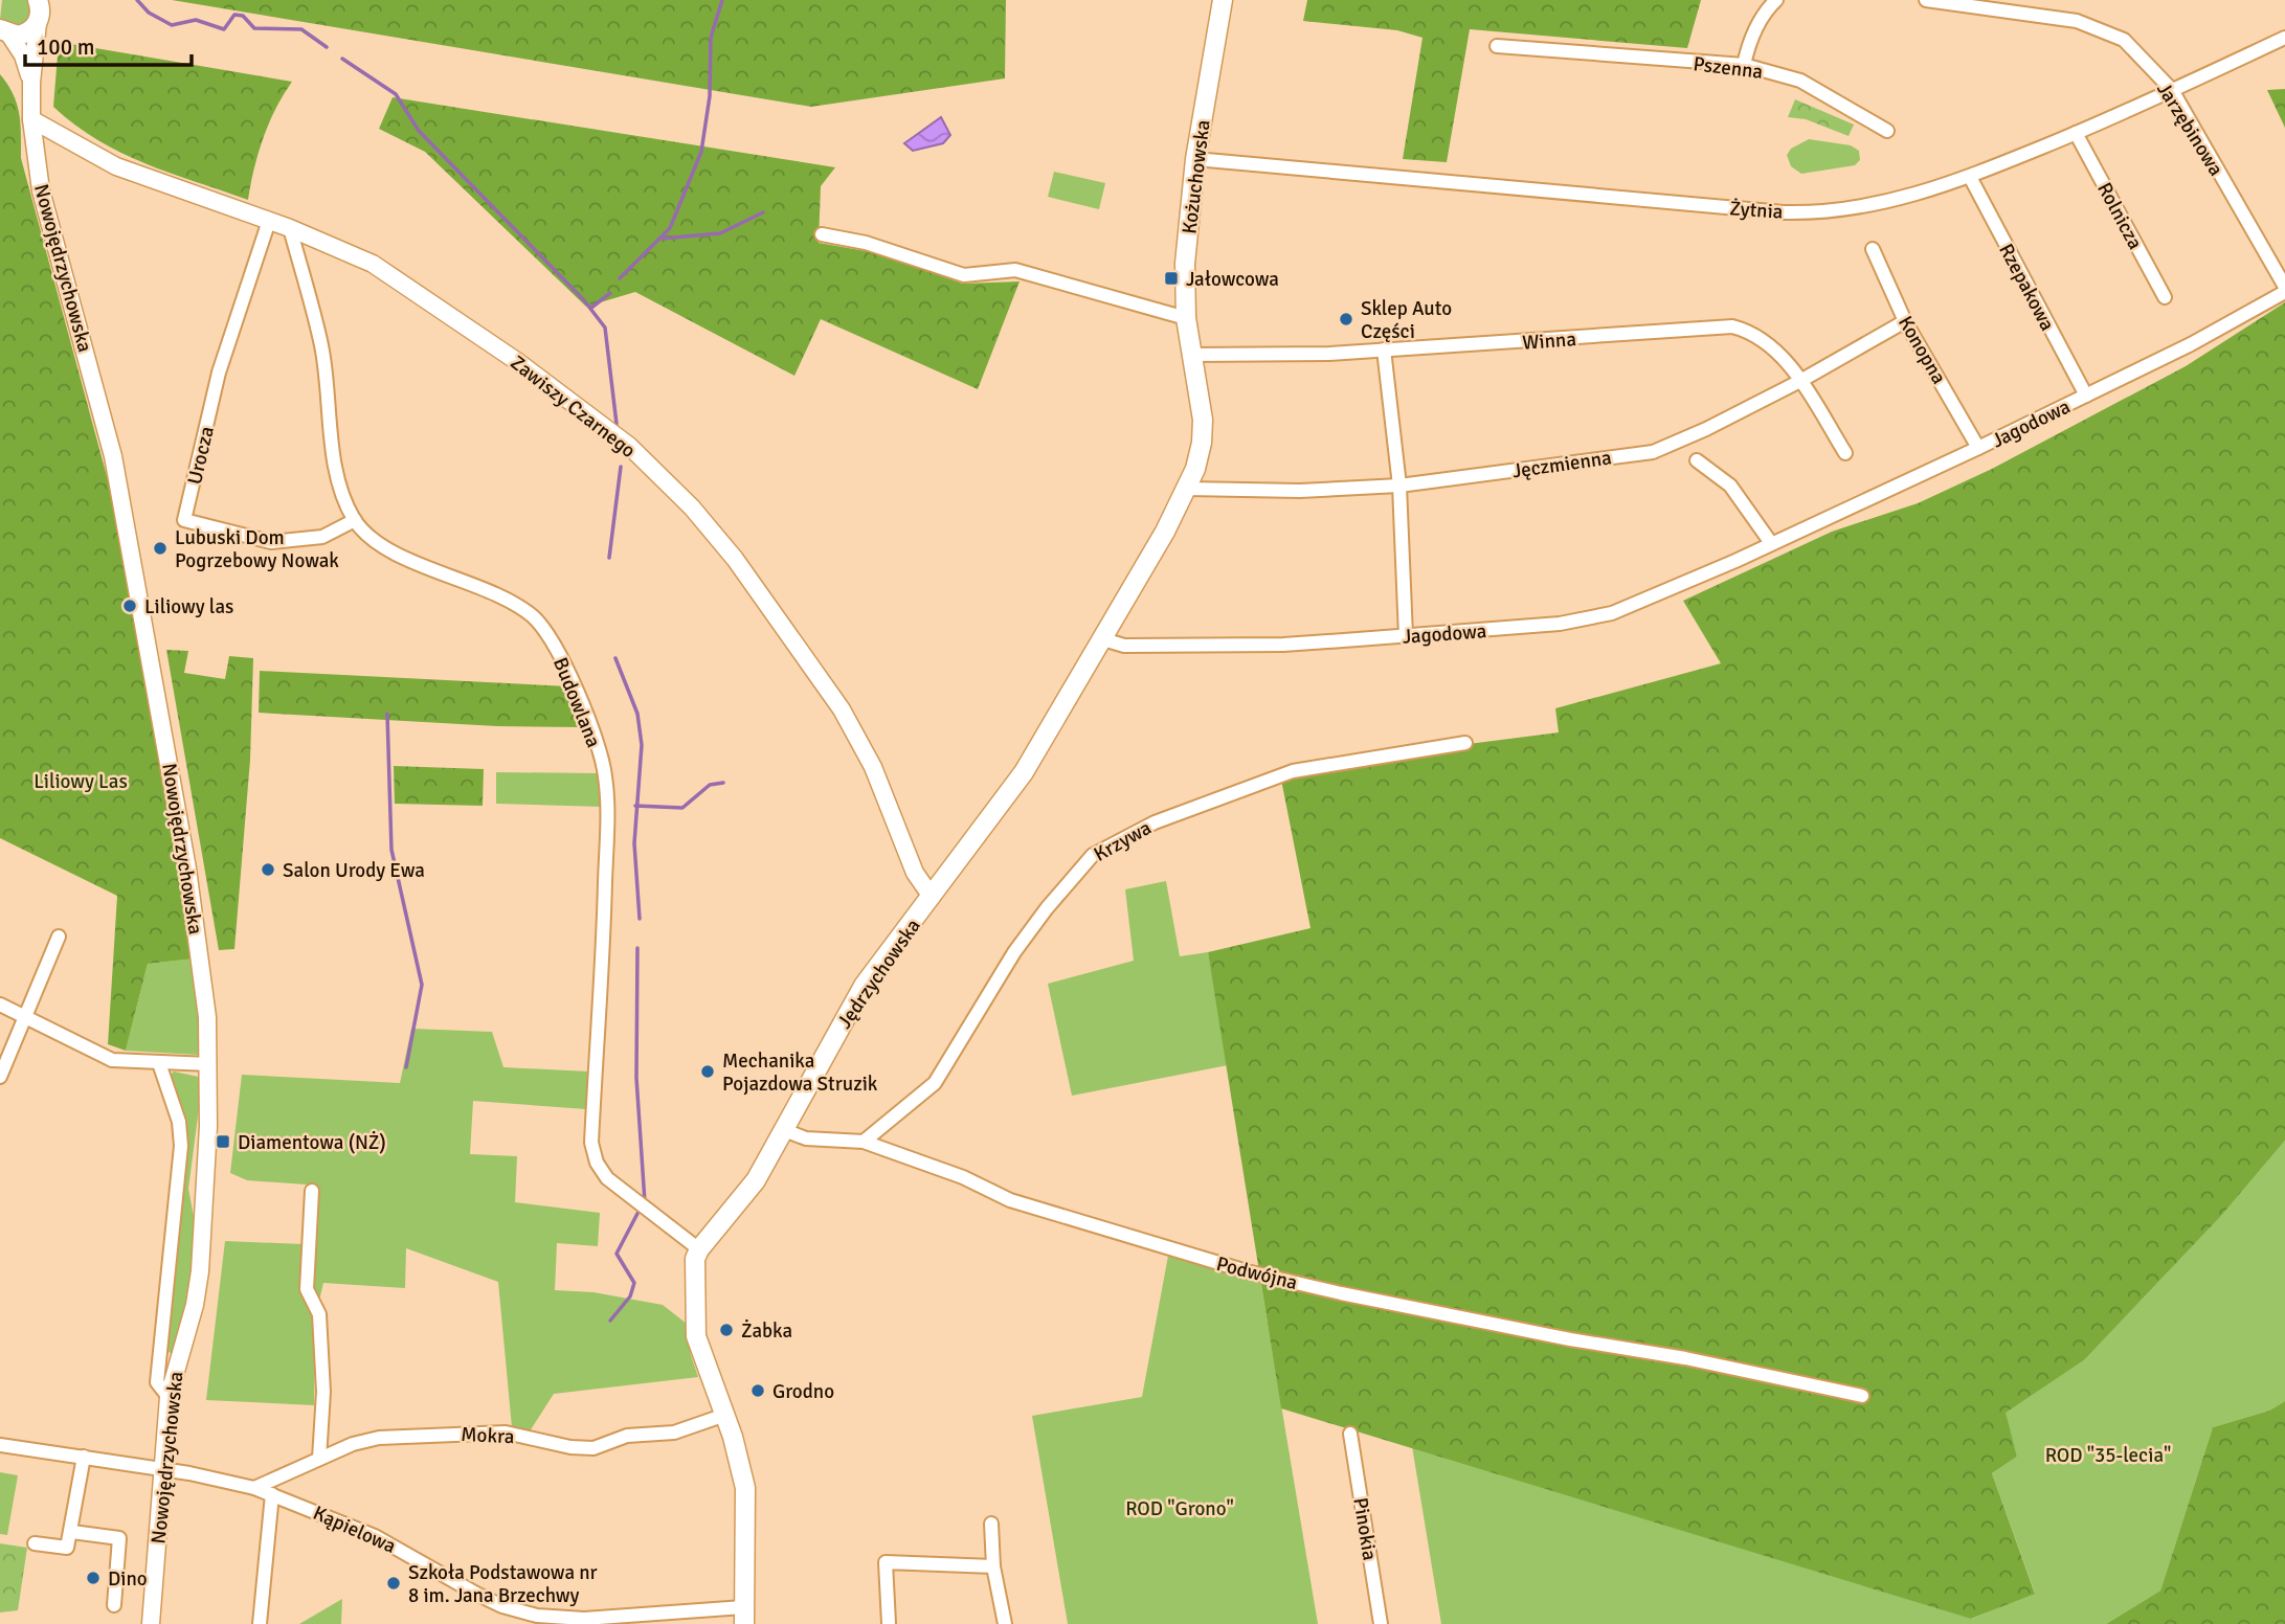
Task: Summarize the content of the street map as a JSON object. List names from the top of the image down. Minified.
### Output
{"streets":{"main road":["Kożuchowska","Jędrzychowska"],"street":["Pszenna","Jarzębinowa","Żytnia","Rolnicza","Nowojędrzychowska","Rzepakowa","Winna","Konopna","Zawiszy Czarnego","Jagodowa","Urocza","Jęczmienna","Budowlana","Krzywa","Podwójna","Mokra","Kąpielowa","Pinokia"]},"crossings":[["Jarzębinowa","Żytnia"],["Jarzębinowa","Jagodowa"],["Kożuchowska","Żytnia"],["Kożuchowska","Winna"],["Kożuchowska","Jędrzychowska"],["Żytnia","Rolnicza"],["Żytnia","Rzepakowa"],["Nowojędrzychowska","Zawiszy Czarnego"],["Nowojędrzychowska","Kąpielowa"],["Rzepakowa","Jagodowa"],["Winna","Jęczmienna"],["Winna","Jędrzychowska"],["Konopna","Jagodowa"],["Konopna","Jęczmienna"],["Zawiszy Czarnego","Urocza"],["Zawiszy Czarnego","Budowlana"],["Zawiszy Czarnego","Jędrzychowska"],["Jagodowa","Jędrzychowska"],["Urocza","Budowlana"],["Jęczmienna","Jędrzychowska"],["Budowlana","Jędrzychowska"],["Krzywa","Podwójna"],["Jędrzychowska","Podwójna"],["Mokra","Kąpielowa"]],"parks":["Liliowy Las","ROD \"35-lecia\"","ROD \"Grono\""],"places":{"transit":["Jałowcowa","Diamentowa (NŻ)"],"other":["Sklep Auto Części","Lubuski Dom Pogrzebowy Nowak","Liliowy las","Salon Urody Ewa","Mechanika Pojazdowa Struzik","Żabka","Grodno","Dino","Szkoła Podstawowa nr 8 im. Jana Brzechwy"]},"scale_bar":"100 m"}
